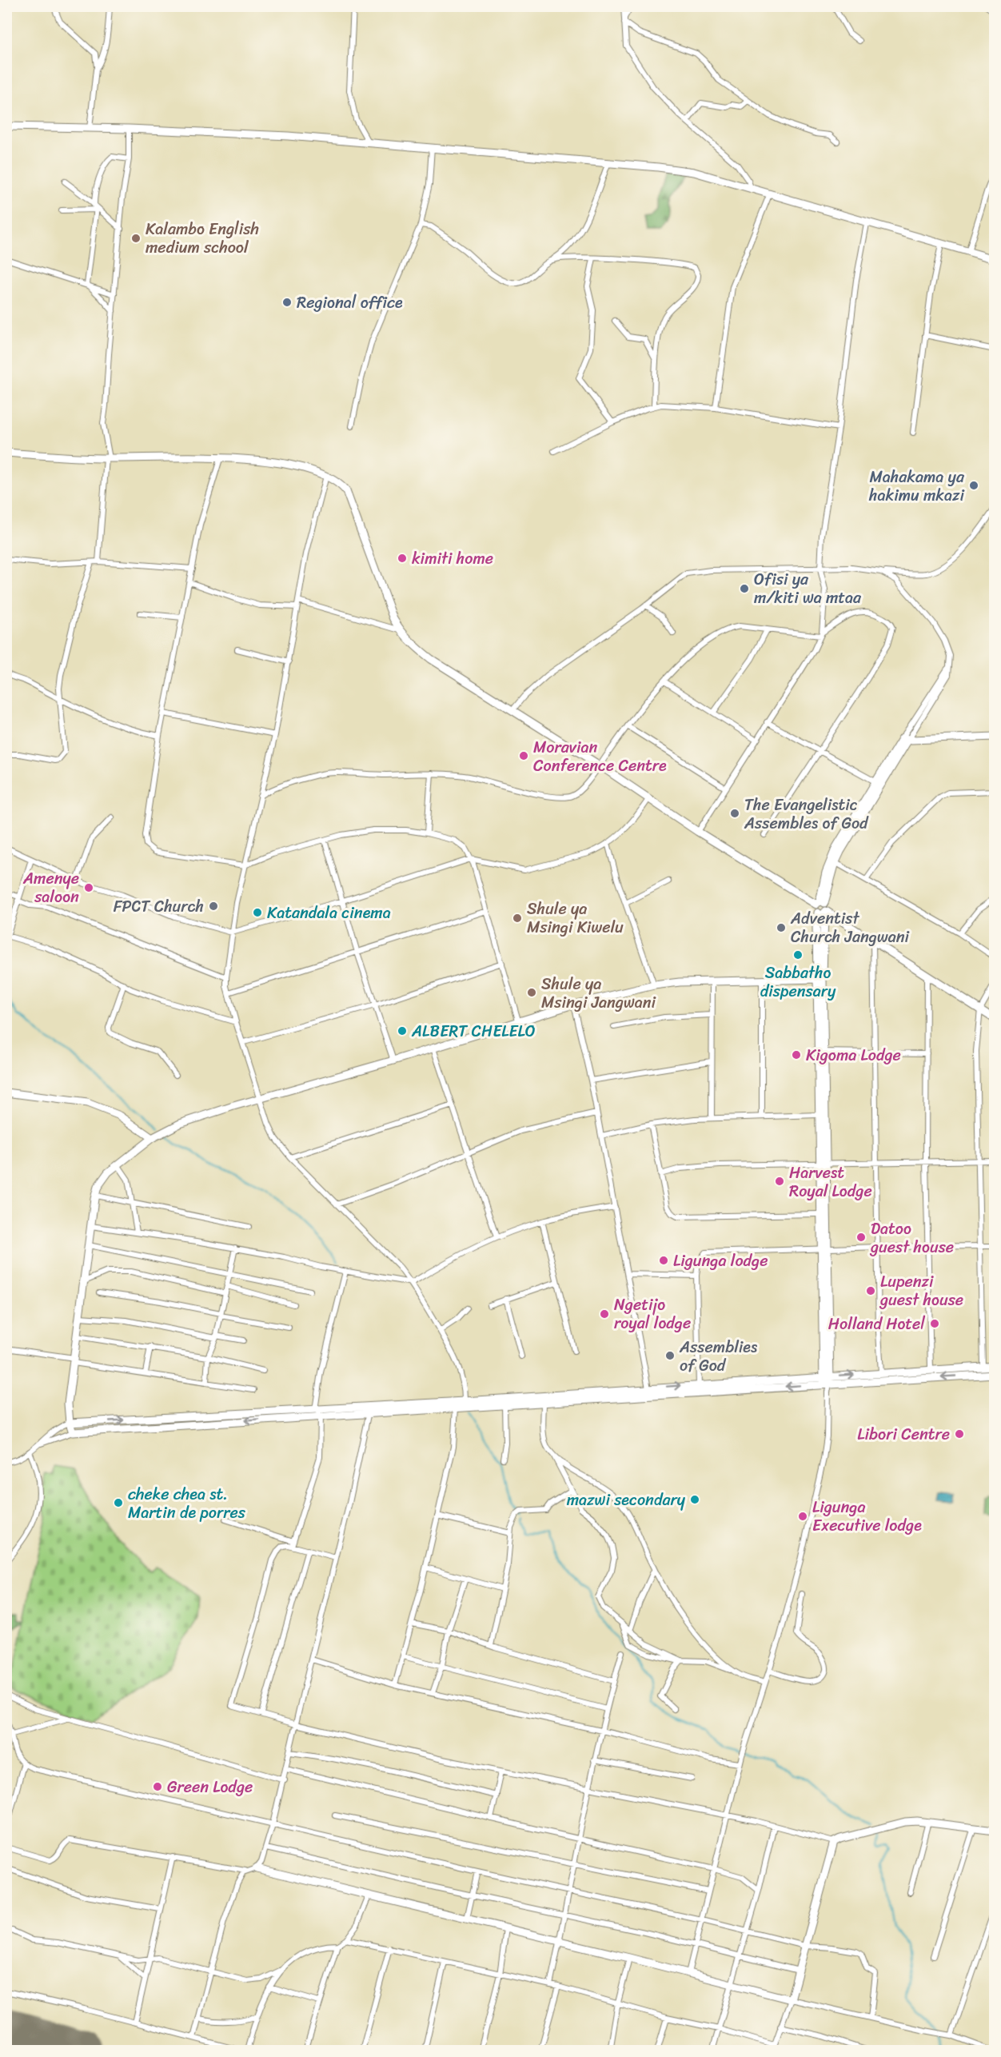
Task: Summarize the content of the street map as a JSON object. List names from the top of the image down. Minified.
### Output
{"places":["Kalambo English medium school","Regional office","Mahakama ya hakimu mkazi","kimiti home","Ofisi ya m/kiti wa mtaa","Moravian Conference Centre","The Evangelistic Assembles of God","Amenye saloon","FPCT Church","Katandala cinema","Shule ya Msingi Kiwelu","Adventist Church Jangwani","Sabbatho dispensary","Shule ya Msingi Jangwani","ALBERT CHELELO","Kigoma Lodge","Harvest Royal Lodge","Datoo guest house","Ligunga lodge","Lupenzi guest house","Ngetijo royal lodge","Holland Hotel","Assemblies of God","Libori Centre","mazwi secondary","cheke chea st. Martin de porres","Ligunga Executive lodge","Green Lodge"]}
